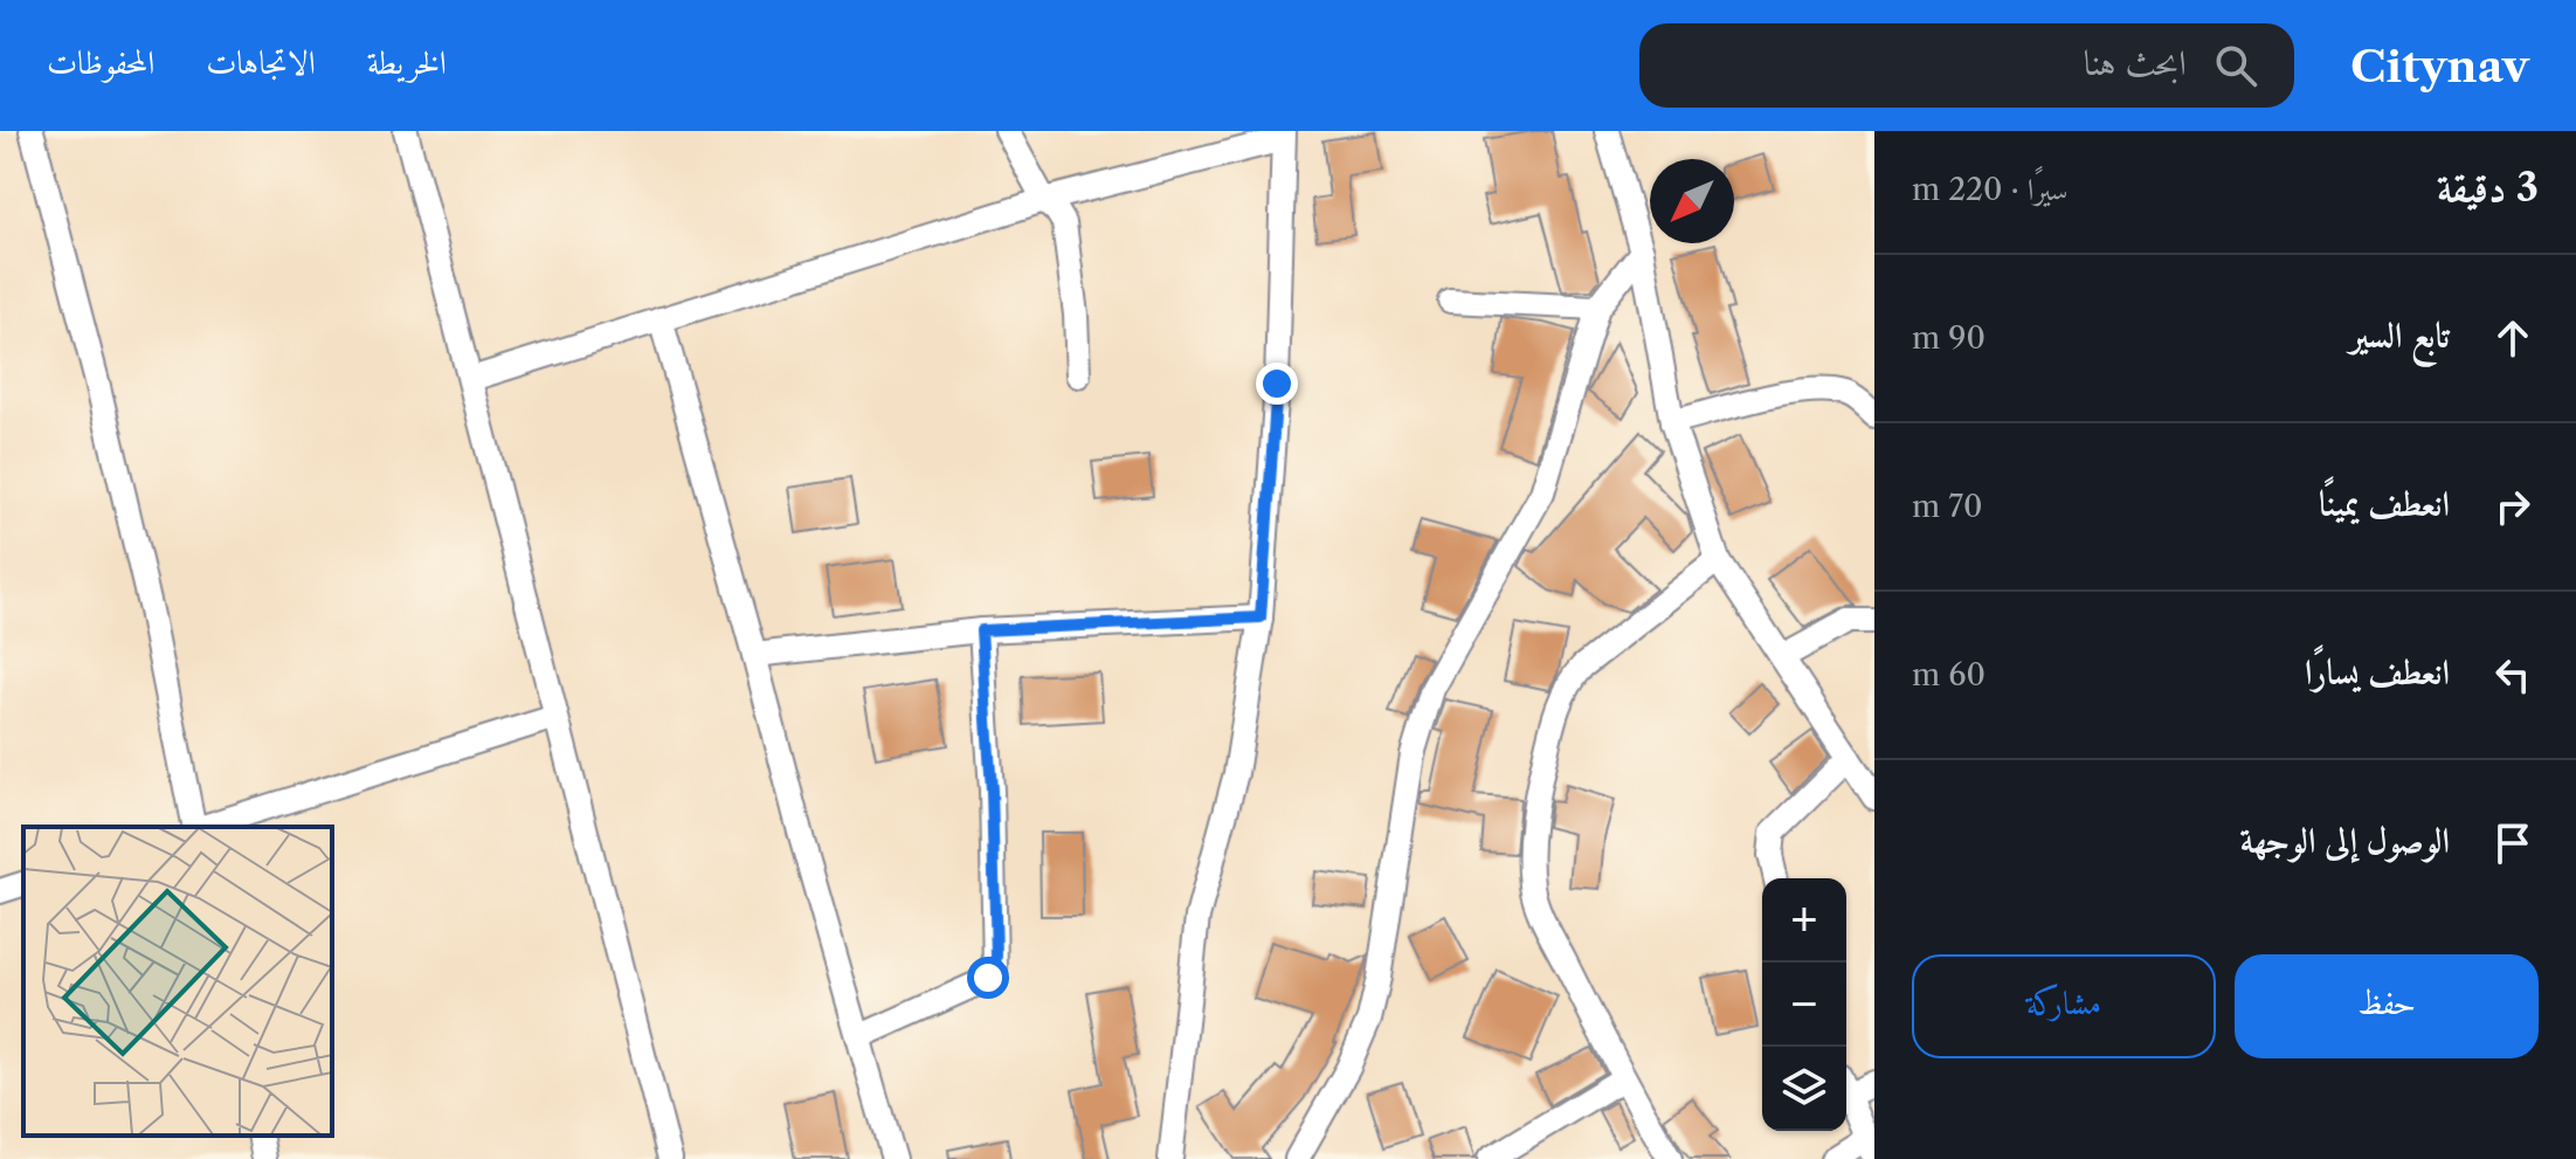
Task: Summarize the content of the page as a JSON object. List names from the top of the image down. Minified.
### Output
{"north":"bottom left","page":{"header":"Citynav","search":"ابحث هنا","nav":["الخريطة","الاتجاهات","المحفوظات"],"heading":["3 دقيقة","سيرًا · 220 m"],"list":[["تابع السير","90 m"],["انعطف يمينًا","70 m"],["انعطف يسارًا","60 m"],"الوصول إلى الوجهة"],"map_buttons":["+","−"],"buttons":["حفظ","مشاركة"]}}
